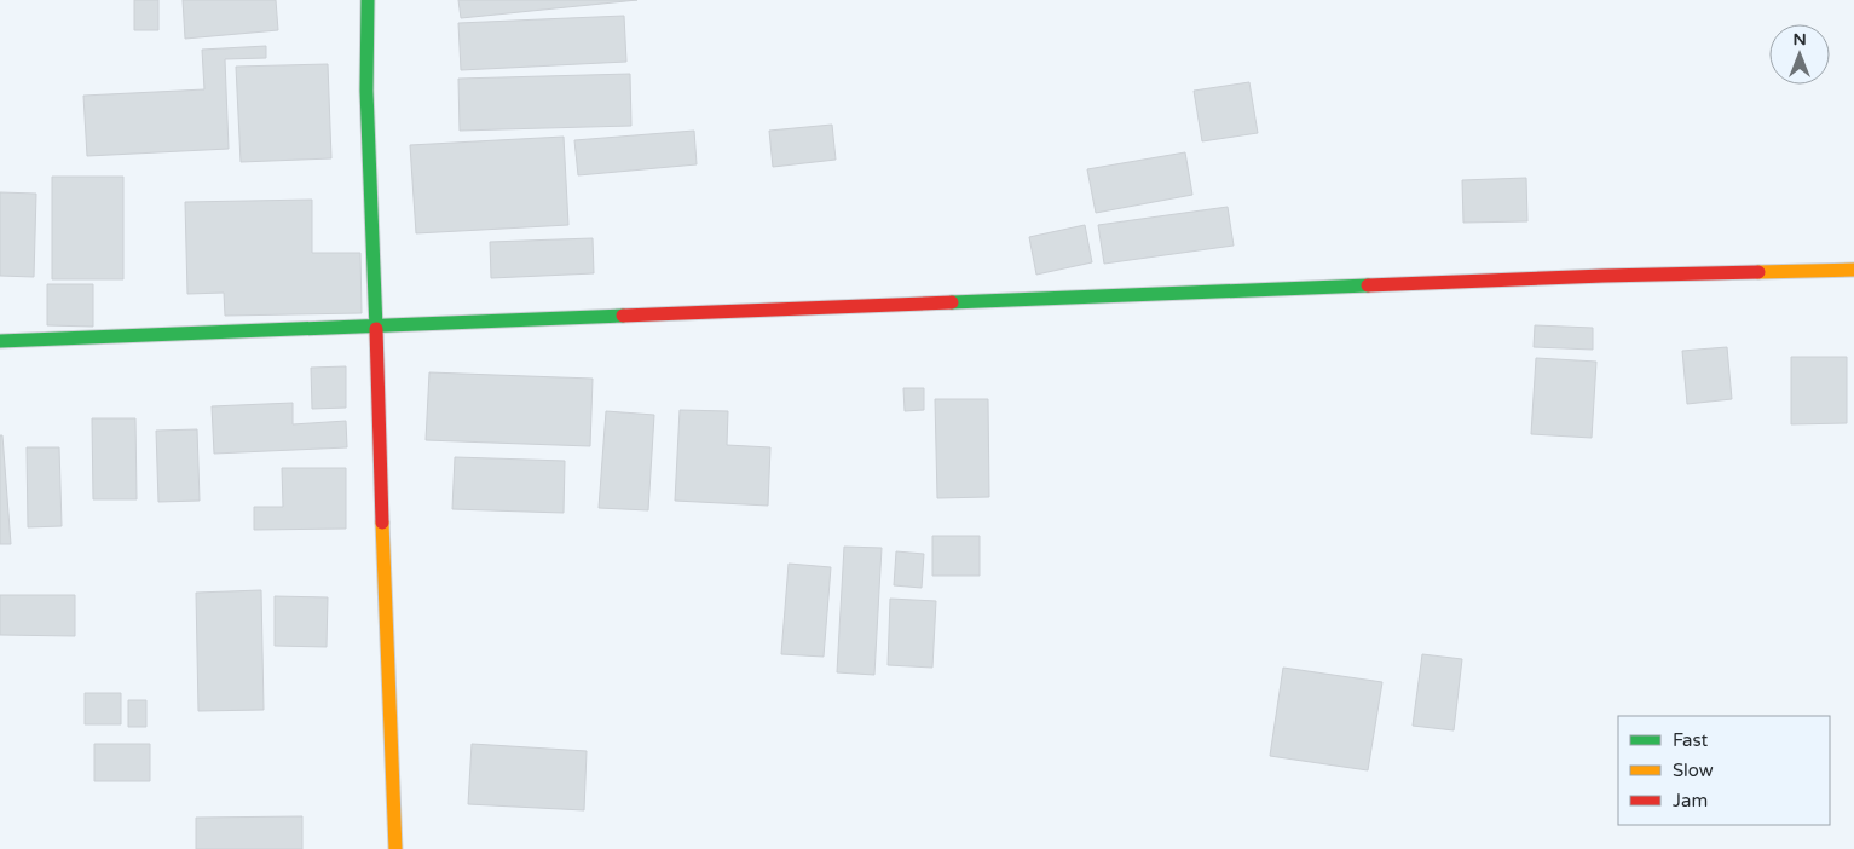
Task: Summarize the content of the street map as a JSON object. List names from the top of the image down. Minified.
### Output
{"legend":["Fast","Slow","Jam"],"north":"top"}
